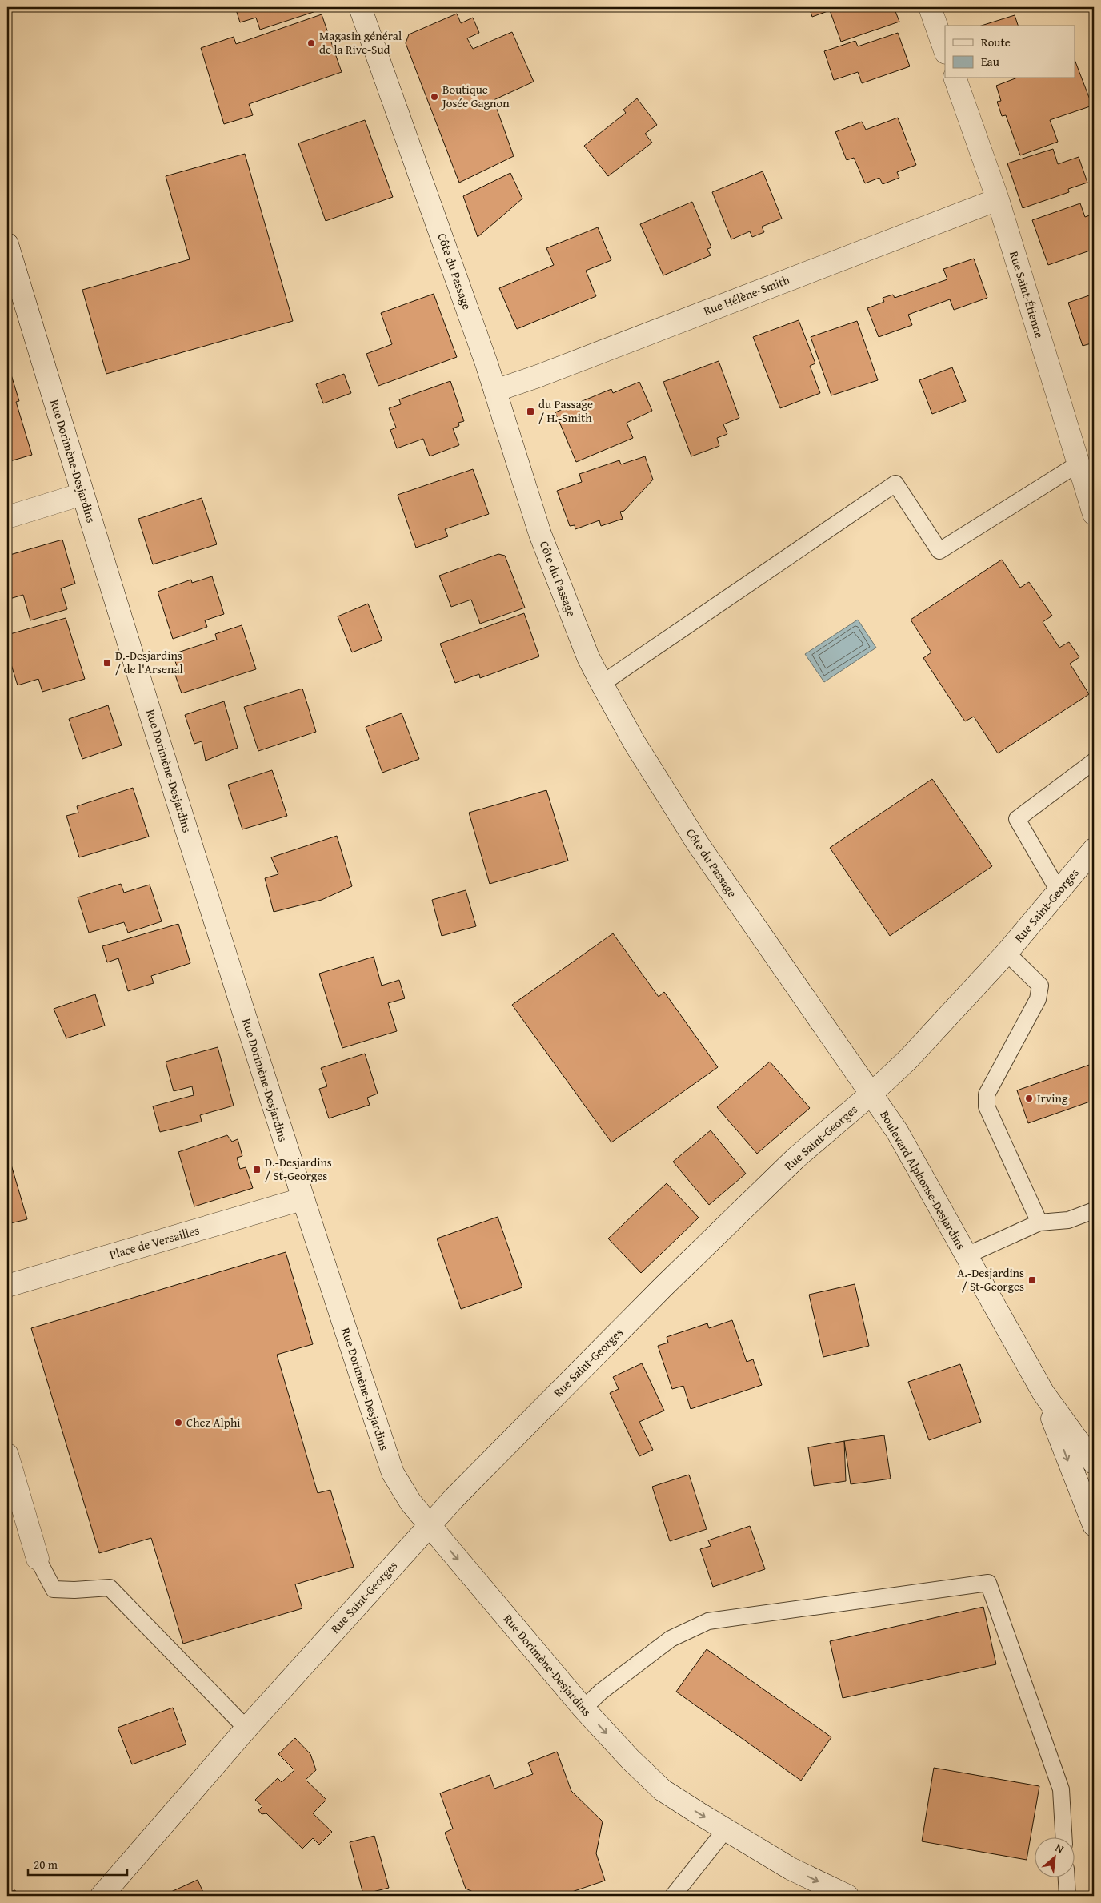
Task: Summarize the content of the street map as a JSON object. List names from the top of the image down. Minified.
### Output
{"streets":{"main road":["Côte du Passage","Rue Saint-Étienne","Rue Hélène-Smith","Rue Dorimène-Desjardins","Rue Saint-Georges","Boulevard Alphonse-Desjardins","Place de Versailles"]},"crossings":[["Côte du Passage","Rue Hélène-Smith"],["Côte du Passage","Rue Saint-Georges"],["Côte du Passage","Boulevard Alphonse-Desjardins"],["Rue Saint-Étienne","Rue Hélène-Smith"],["Rue Dorimène-Desjardins","Rue Saint-Georges"],["Rue Dorimène-Desjardins","Place de Versailles"],["Rue Saint-Georges","Boulevard Alphonse-Desjardins"]],"places":{"other":["Magasin général de la Rive-Sud","Boutique Josée Gagnon","Irving","Chez Alphi"],"transit":["du Passage / H.-Smith","D.-Desjardins / de l'Arsenal","D.-Desjardins / St-Georges","A.-Desjardins / St-Georges"]},"legend":["Route","Eau"],"scale_bar":"20 m","north":"top right"}
